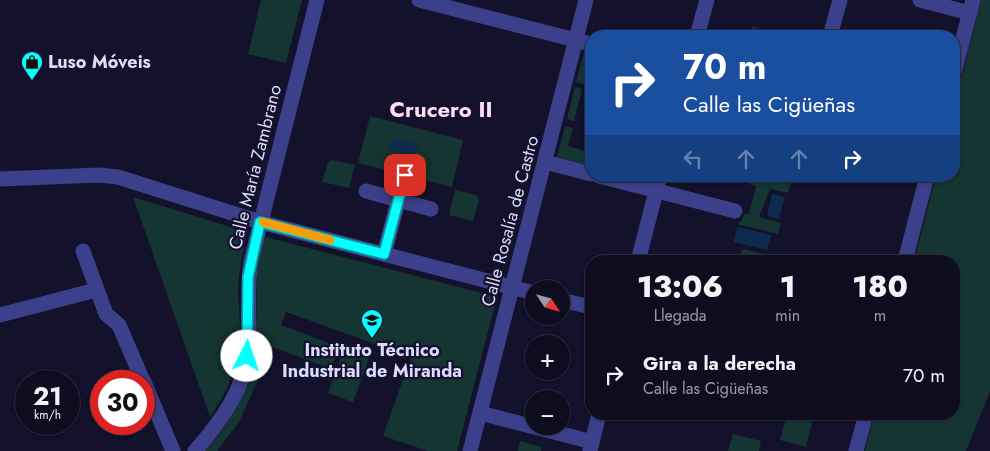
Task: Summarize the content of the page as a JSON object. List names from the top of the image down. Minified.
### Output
{"streets":{"street":["Calle María Zambrano","Calle Rosalía de Castro"]},"districts":["Crucero II"],"places":{"shop":["Luso Móveis"],"school or university":["Instituto Técnico Industrial de Miranda"]},"north":"bottom right","page":{"turn":["70 m","Calle las Cigüeñas"],"eta":["13:06","Llegada","1","min","180","m"],"map_buttons":["+","−"],"list":[{"name":"Gira a la derecha","note":"Calle las Cigüeñas","value":"70 m"}],"speed":"21 km/h","limit":"30"}}
